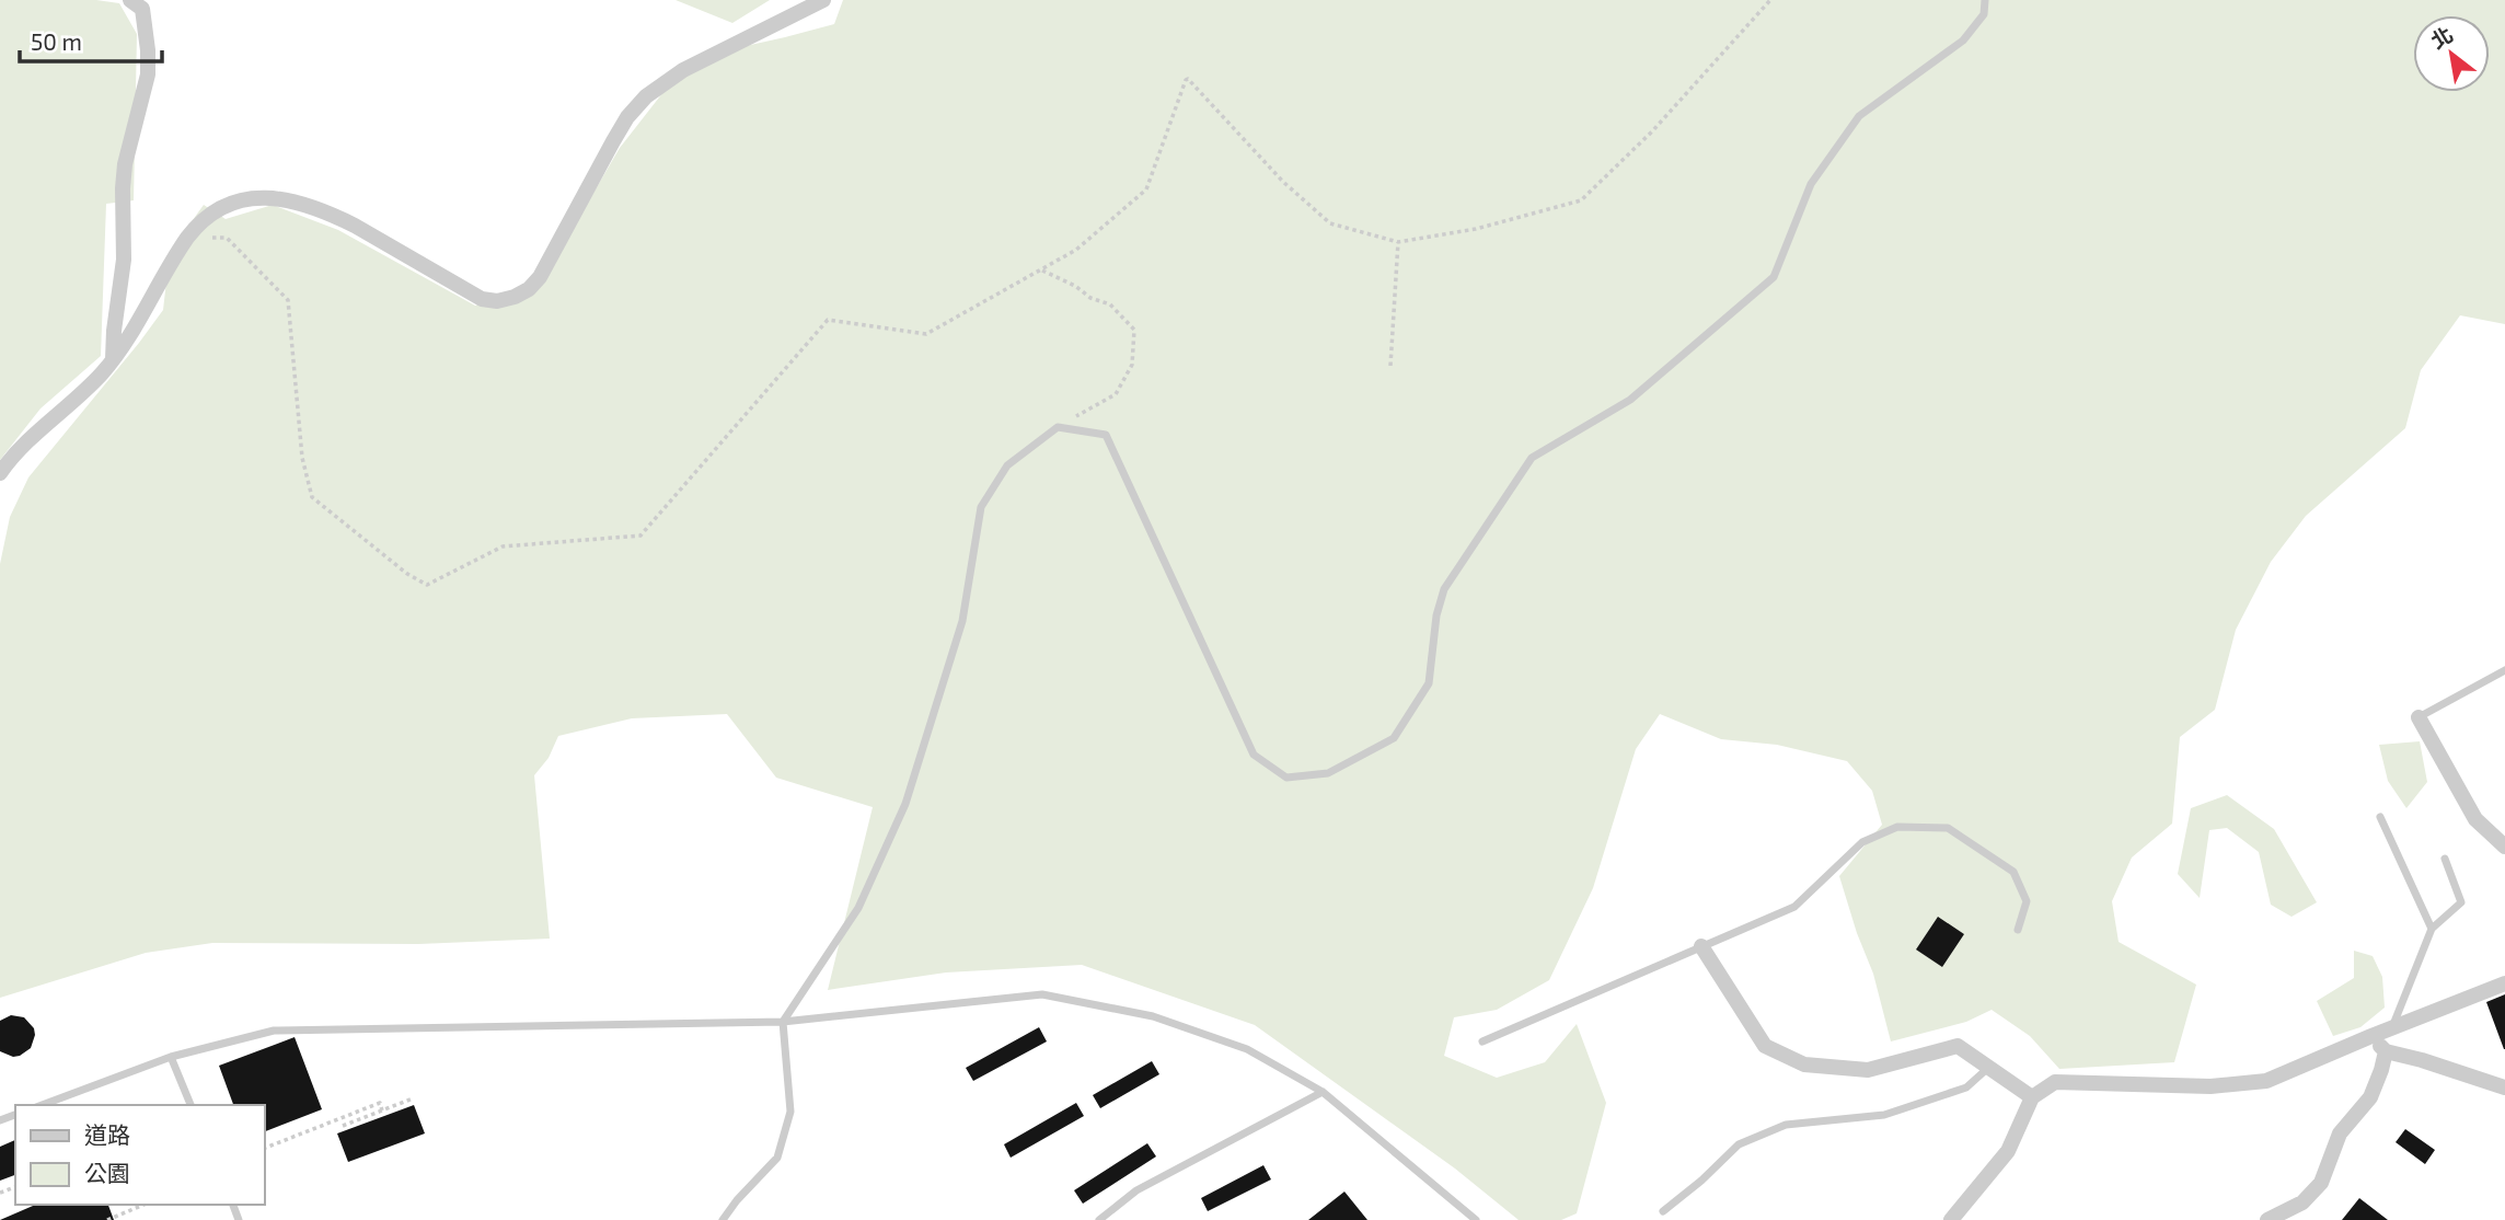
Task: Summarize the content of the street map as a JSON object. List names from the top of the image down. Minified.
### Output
{"legend":["道路","公園"],"scale_bar":"50 m","north":"top left"}
